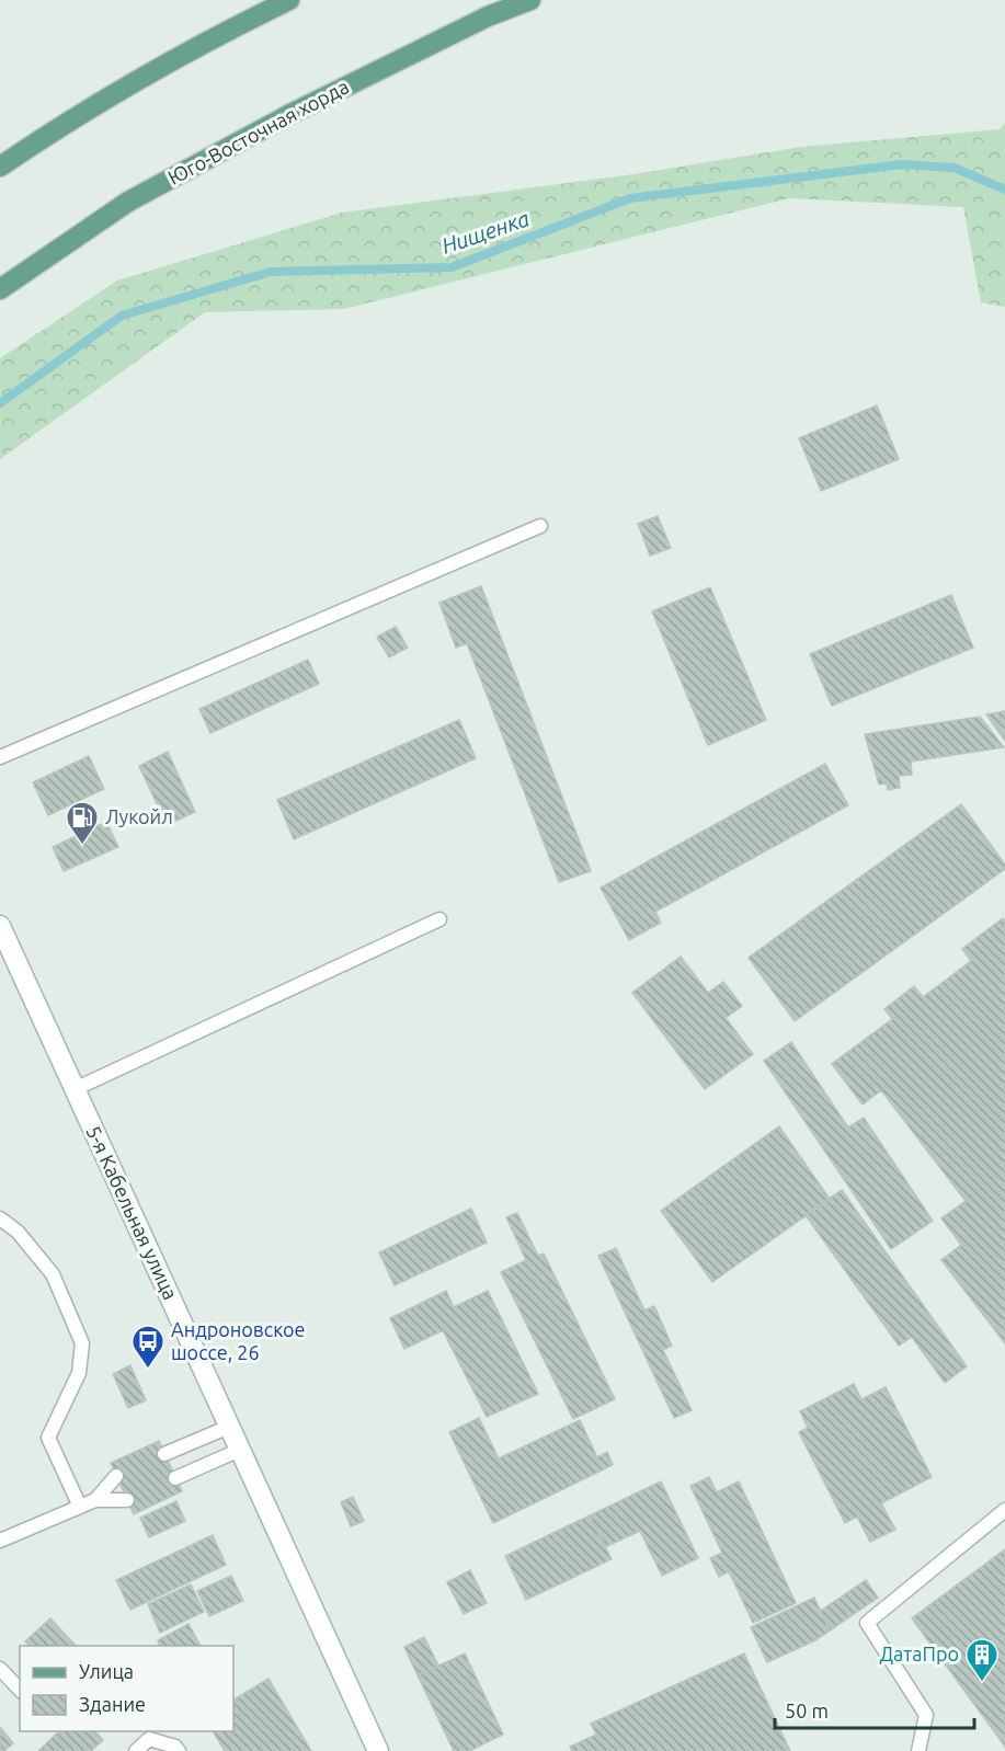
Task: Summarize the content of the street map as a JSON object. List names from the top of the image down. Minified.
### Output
{"streets":{"main road":["Юго-Восточная хорда"],"street":["5-я Кабельная улица"]},"water":["Нищенка"],"places":{"fuel station":["Лукойл"],"bus stop":["Андроновское шоссе, 26"],"building":["ДатаПро"]},"legend":["Улица","Здание"],"scale_bar":"50 m"}
